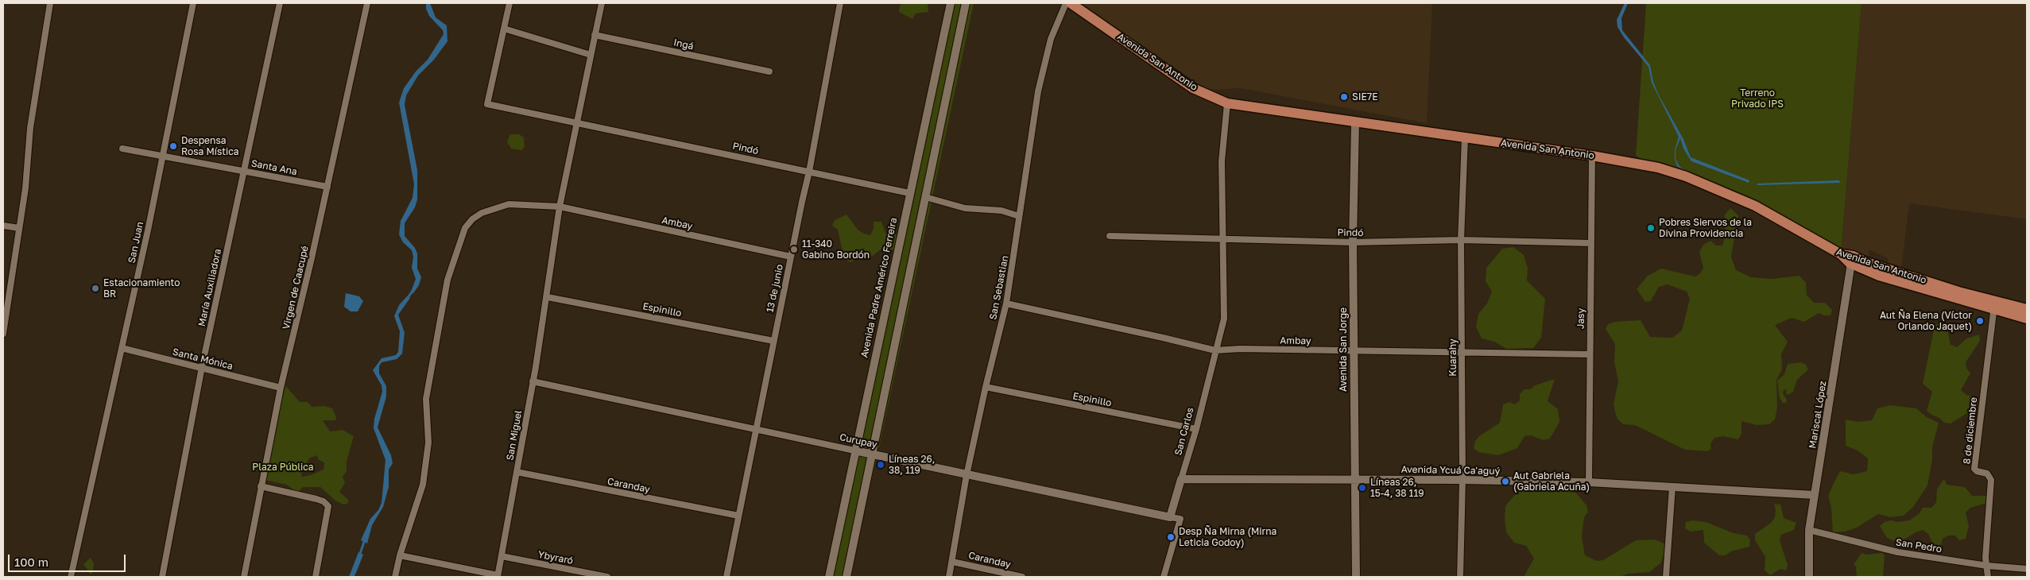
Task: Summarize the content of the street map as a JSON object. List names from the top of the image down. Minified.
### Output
{"streets":{"main road":["Avenida San Antonio"],"street":["Ingá","Pindó","Santa Ana","Ambay","San Juan","María Auxiliadora","Virgen de Caacupé","Avenida Padre Américo Ferreira","San Sebastian","13 de junio","Espinillo","Jasy","Avenida San Jorge","Kuarahy","Santa Mónica","Mariscal López","8 de diciembre","San Carlos","San Miguel","Curupay","Avenida Ycuá Ca'aguý","Caranday","San Pedro","Ybyraró"]},"crossings":[["Ingá","San Miguel"],["Avenida San Antonio","Jasy"],["Avenida San Antonio","Avenida San Jorge"],["Avenida San Antonio","Kuarahy"],["Avenida San Antonio","Mariscal López"],["Avenida San Antonio","8 de diciembre"],["Avenida San Antonio","San Carlos"],["Pindó","Avenida Padre Américo Ferreira"],["Pindó","13 de junio"],["Pindó","Jasy"],["Pindó","Avenida San Jorge"],["Pindó","Kuarahy"],["Pindó","San Carlos"],["Pindó","San Miguel"],["Santa Ana","San Juan"],["Santa Ana","María Auxiliadora"],["Santa Ana","Virgen de Caacupé"],["Ambay","San Sebastian"],["Ambay","13 de junio"],["Ambay","Jasy"],["Ambay","Avenida San Jorge"],["Ambay","Kuarahy"],["Ambay","San Carlos"],["Ambay","San Miguel"],["San Juan","Santa Mónica"],["María Auxiliadora","Santa Mónica"],["Virgen de Caacupé","Santa Mónica"],["Avenida Padre Américo Ferreira","Curupay"],["San Sebastian","Espinillo"],["San Sebastian","Curupay"],["San Sebastian","Caranday"],["13 de junio","Espinillo"],["13 de junio","Curupay"],["13 de junio","Caranday"],["Espinillo","San Carlos"],["Espinillo","San Miguel"],["Jasy","Avenida Ycuá Ca'aguý"],["Avenida San Jorge","Avenida Ycuá Ca'aguý"],["Kuarahy","Avenida Ycuá Ca'aguý"],["Mariscal López","Avenida Ycuá Ca'aguý"],["Mariscal López","San Pedro"],["8 de diciembre","San Pedro"],["San Carlos","Curupay"],["San Carlos","Avenida Ycuá Ca'aguý"],["San Miguel","Curupay"],["San Miguel","Caranday"],["San Miguel","Ybyraró"]],"parks":["Terreno Privado IPS","Plaza Pública"],"places":["SIE7E","Despensa Rosa Mística","Pobres Siervos de la Divina Providencia","11-340 Gabino Bordón","Estacionamiento BR","Aut Ña Elena (Víctor Orlando Jaquet)","Líneas 26, 38, 119","Aut Gabriela (Gabriela Acuña)","Líneas 26, 15-4, 38 119","Desp Ña Mirna (Mirna Leticia Godoy)"],"scale_bar":"100 m"}
